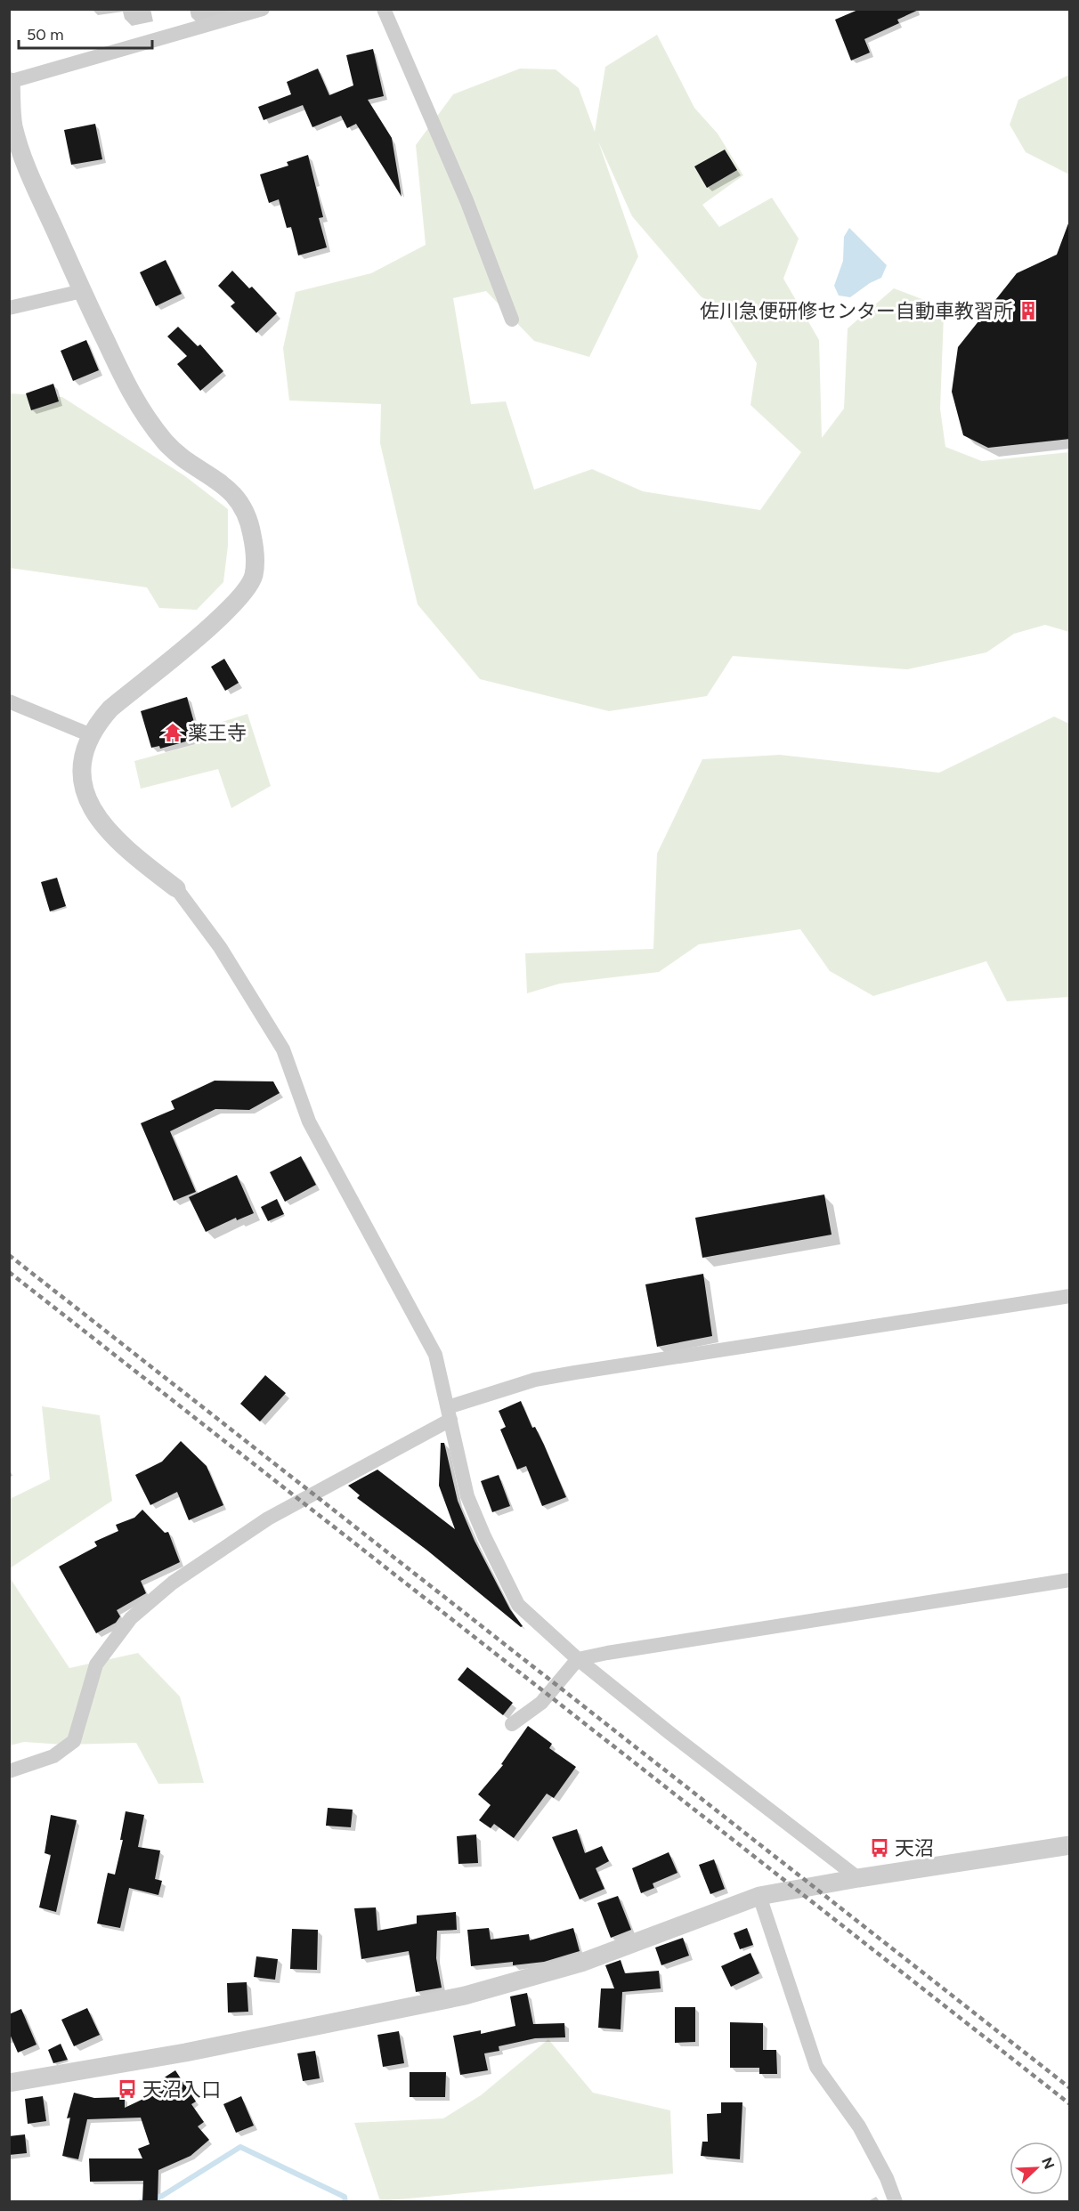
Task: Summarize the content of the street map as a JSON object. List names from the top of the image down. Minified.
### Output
{"places":{"building":["佐川急便研修センター自動車教習所"],"temple":["薬王寺"],"bus stop":["天沼","天沼入口"]},"scale_bar":"50 m","north":"top right"}
